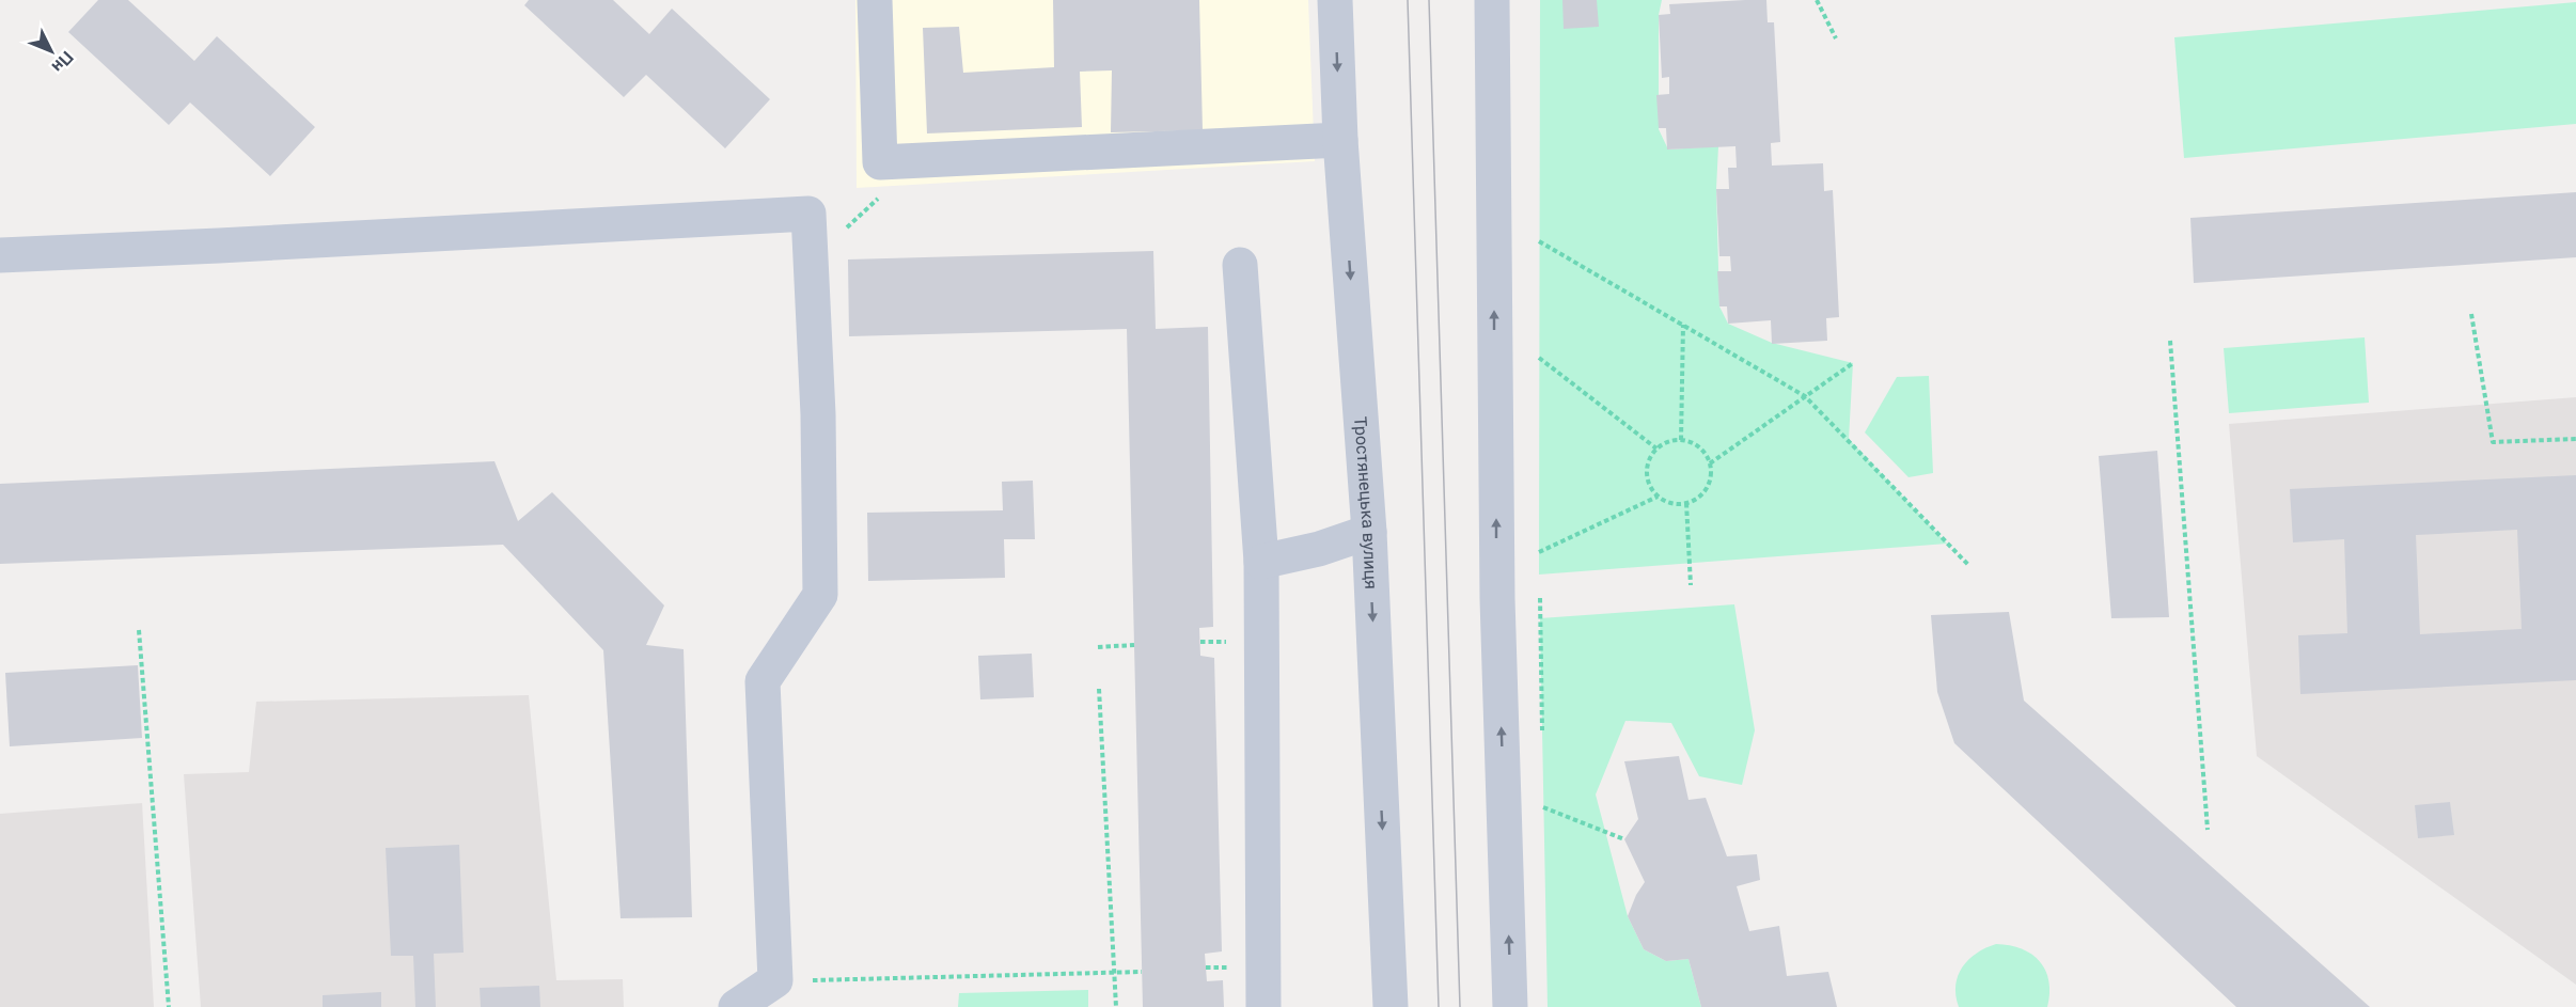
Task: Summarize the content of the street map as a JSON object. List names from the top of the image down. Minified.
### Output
{"streets":{"street":["Тростянецька вулиця"]},"north":"bottom right"}
